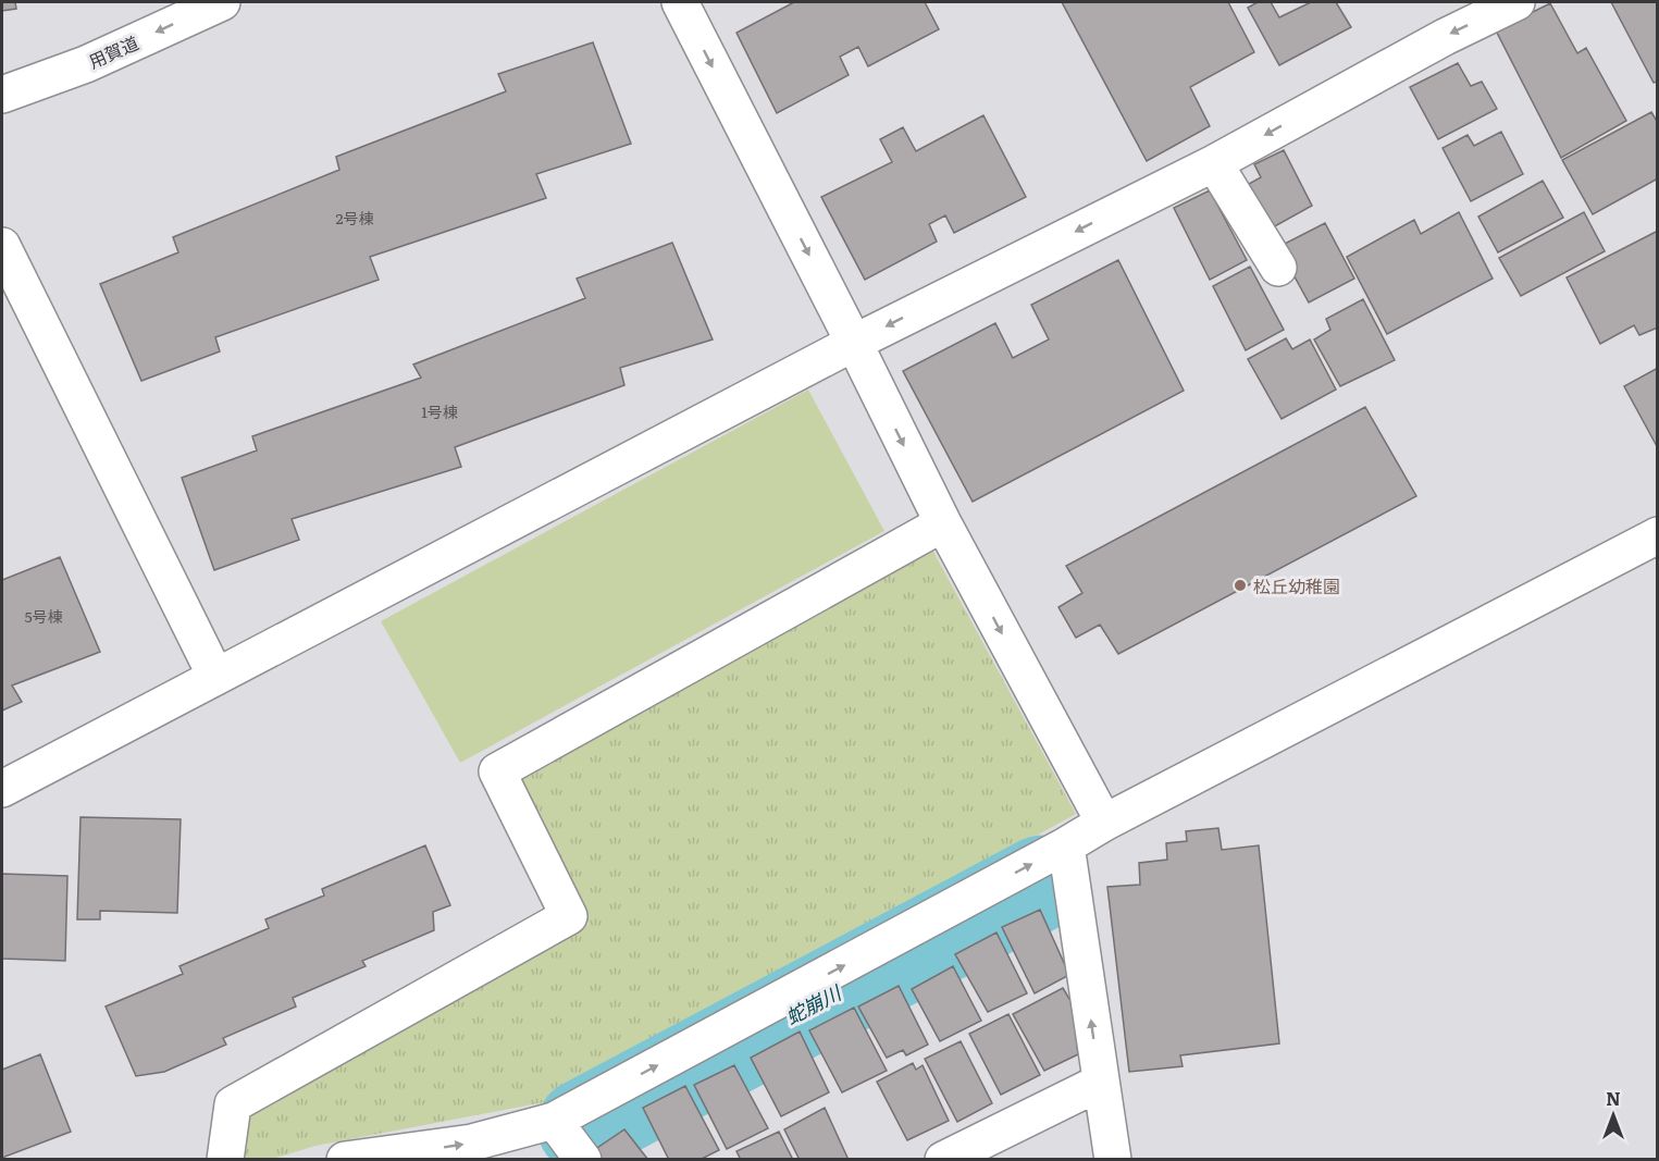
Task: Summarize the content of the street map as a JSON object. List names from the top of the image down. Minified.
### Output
{"streets":{"street":["用賀道"]},"one_way":["用賀道"],"water":["蛇崩川"],"places":["松丘幼稚園"],"house_numbers":["2号棟","1号棟","5号棟"],"north":"top"}
